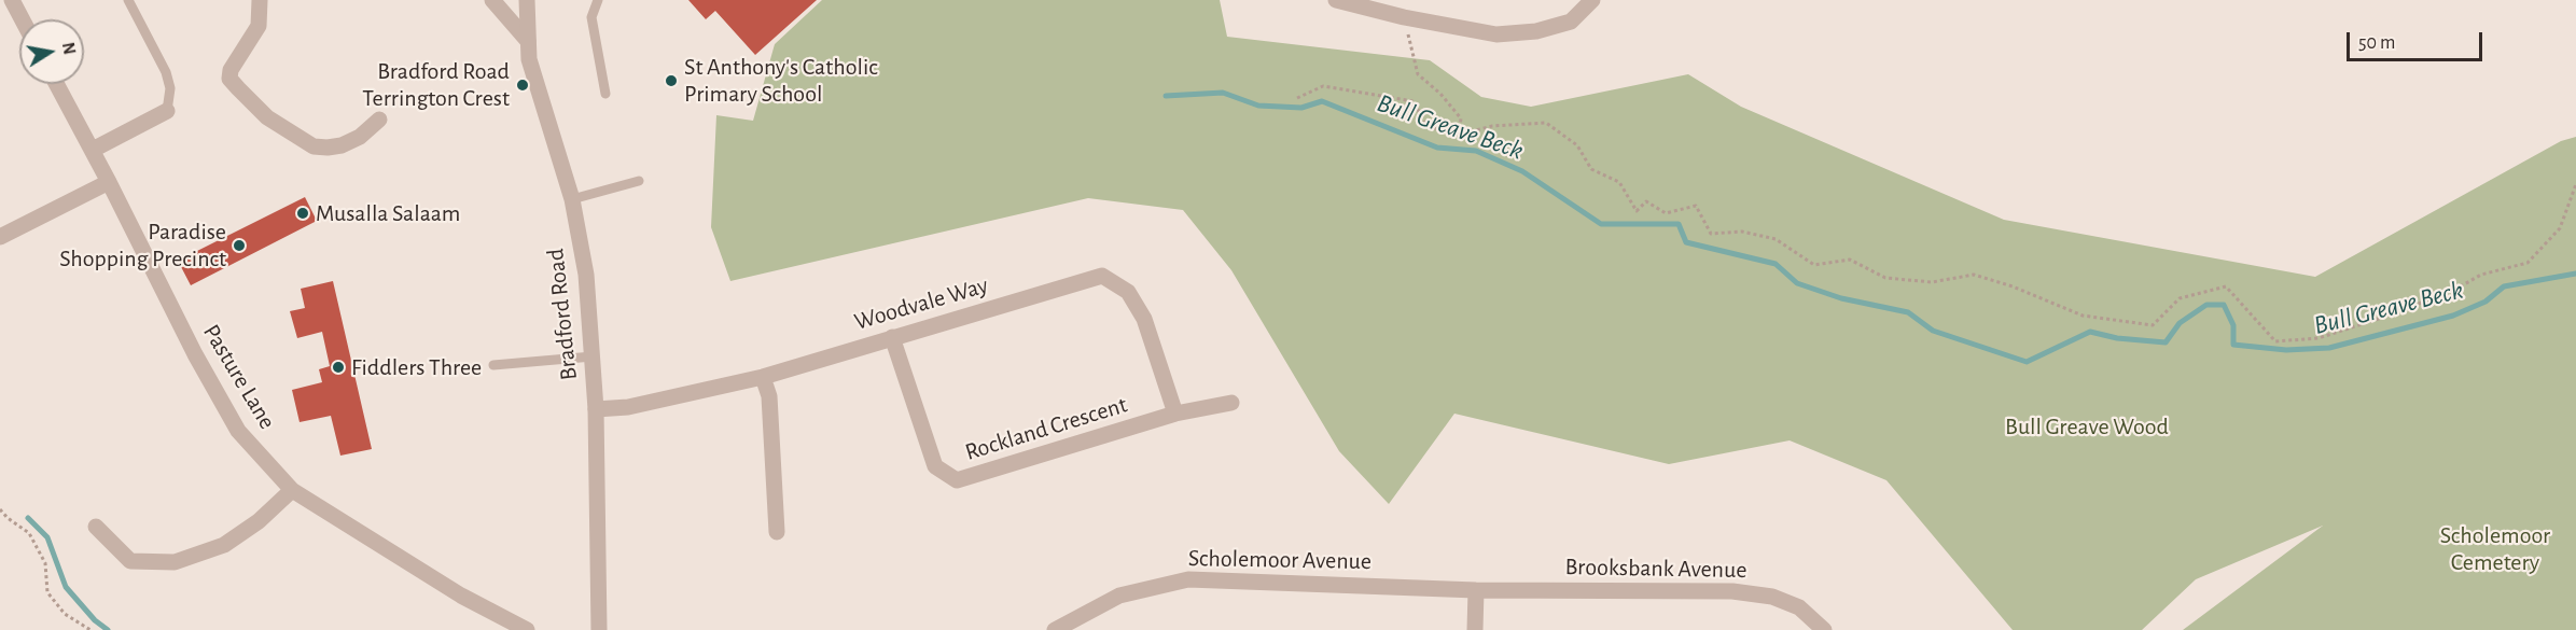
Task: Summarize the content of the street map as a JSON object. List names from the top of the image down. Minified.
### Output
{"streets":{"street":["Woodvale Way","Bradford Road","Pasture Lane","Rockland Crescent","Scholemoor Avenue","Brooksbank Avenue"]},"crossings":[["Woodvale Way","Bradford Road"],["Woodvale Way","Rockland Crescent"],["Scholemoor Avenue","Brooksbank Avenue"]],"water":["Bull Greave Beck"],"parks":["Bull Greave Wood","Scholemoor Cemetery"],"places":["St Anthony's Catholic Primary School","Bradford Road Terrington Crest","Musalla Salaam","Paradise Shopping Precinct","Fiddlers Three"],"scale_bar":"50 m","north":"right"}
